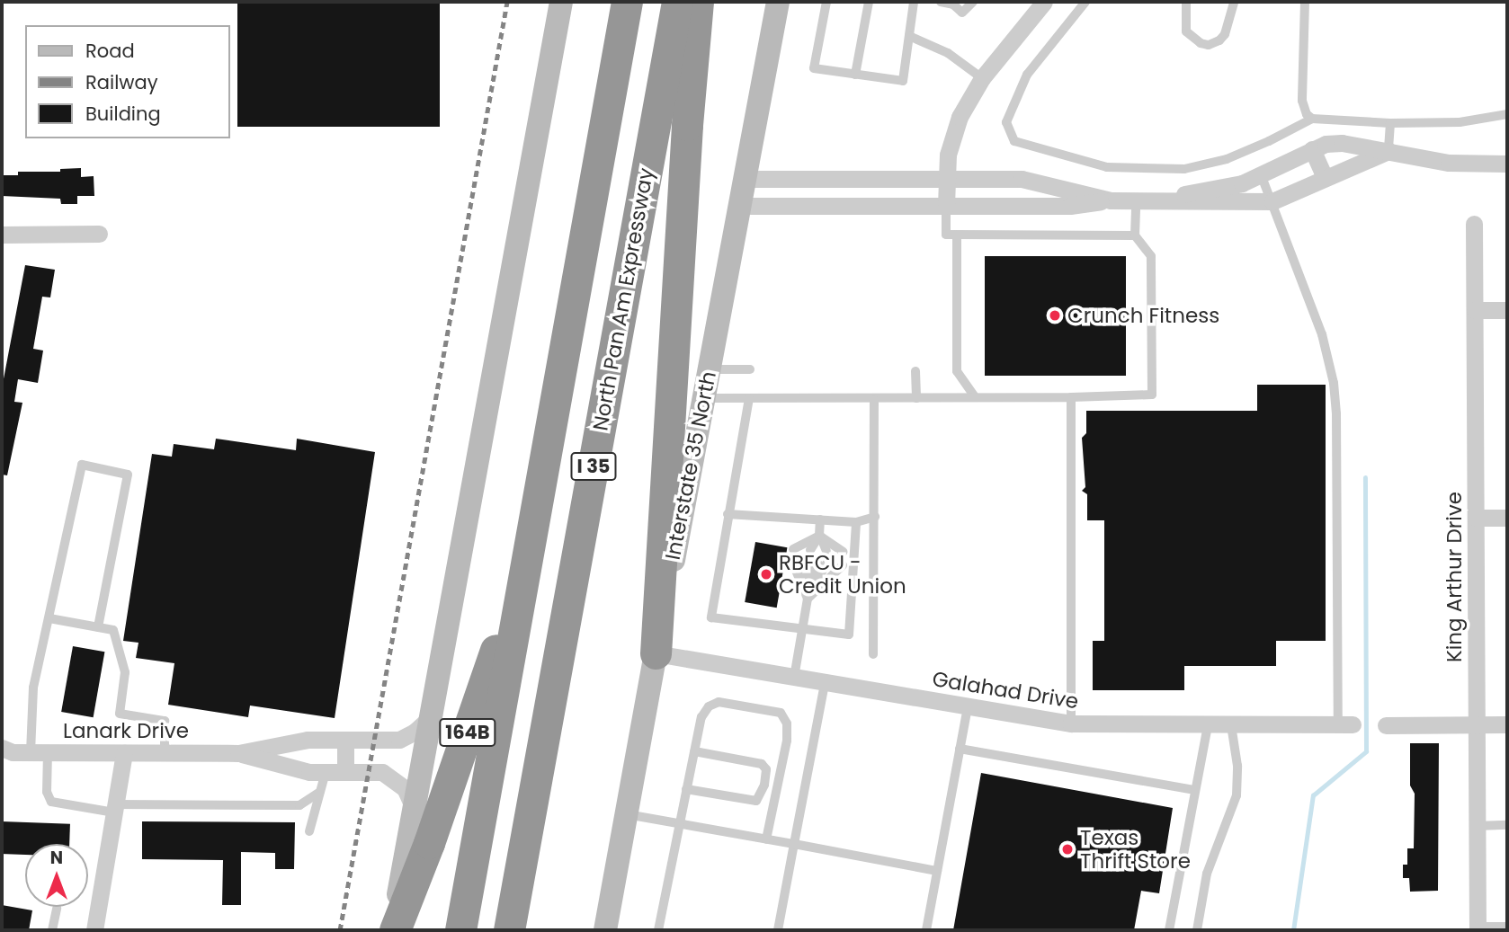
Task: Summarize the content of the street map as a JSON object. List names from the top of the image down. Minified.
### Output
{"streets":{"highway":["North Pan Am Expressway","I 35","164B"],"main road":["Interstate 35 North"],"street":["King Arthur Drive","Galahad Drive","Lanark Drive"]},"crossings":[["Interstate 35 North","Galahad Drive"],["I 35","164B"]],"places":["Crunch Fitness","RBFCU - Credit Union","Texas Thrift Store"],"legend":["Road","Railway","Building"],"north":"top"}
